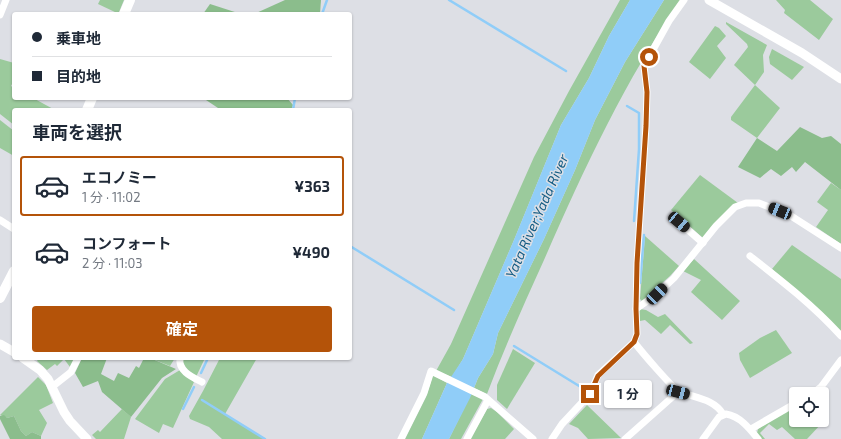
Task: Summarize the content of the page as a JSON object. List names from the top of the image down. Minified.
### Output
{"water":["Yata River;Yada River"],"page":{"banner":["乗車地","目的地"],"heading":"車両を選択","list":[{"name":"エコノミー","note":"1 分 · 11:02","value":"¥363"},{"name":"コンフォート","note":"2 分 · 11:03","value":"¥490"}],"buttons":"確定","bubble":"1 分"}}
